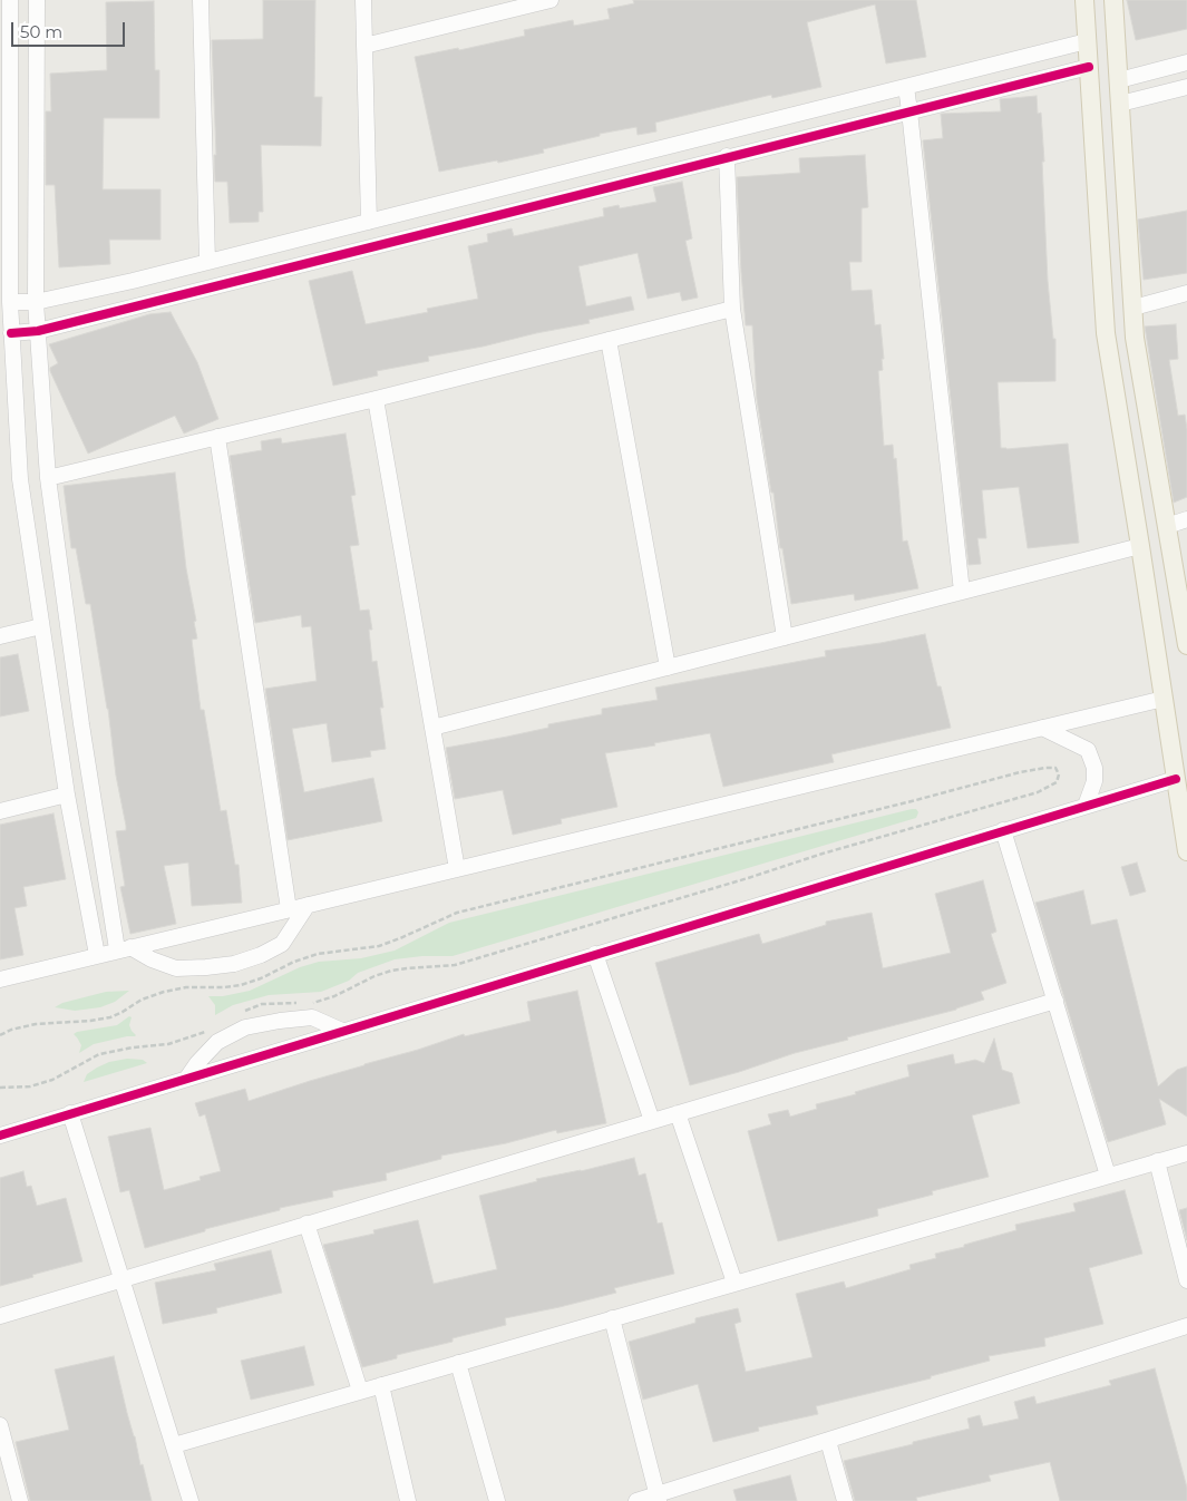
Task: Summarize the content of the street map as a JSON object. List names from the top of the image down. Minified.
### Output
{"scale_bar":"50 m"}
